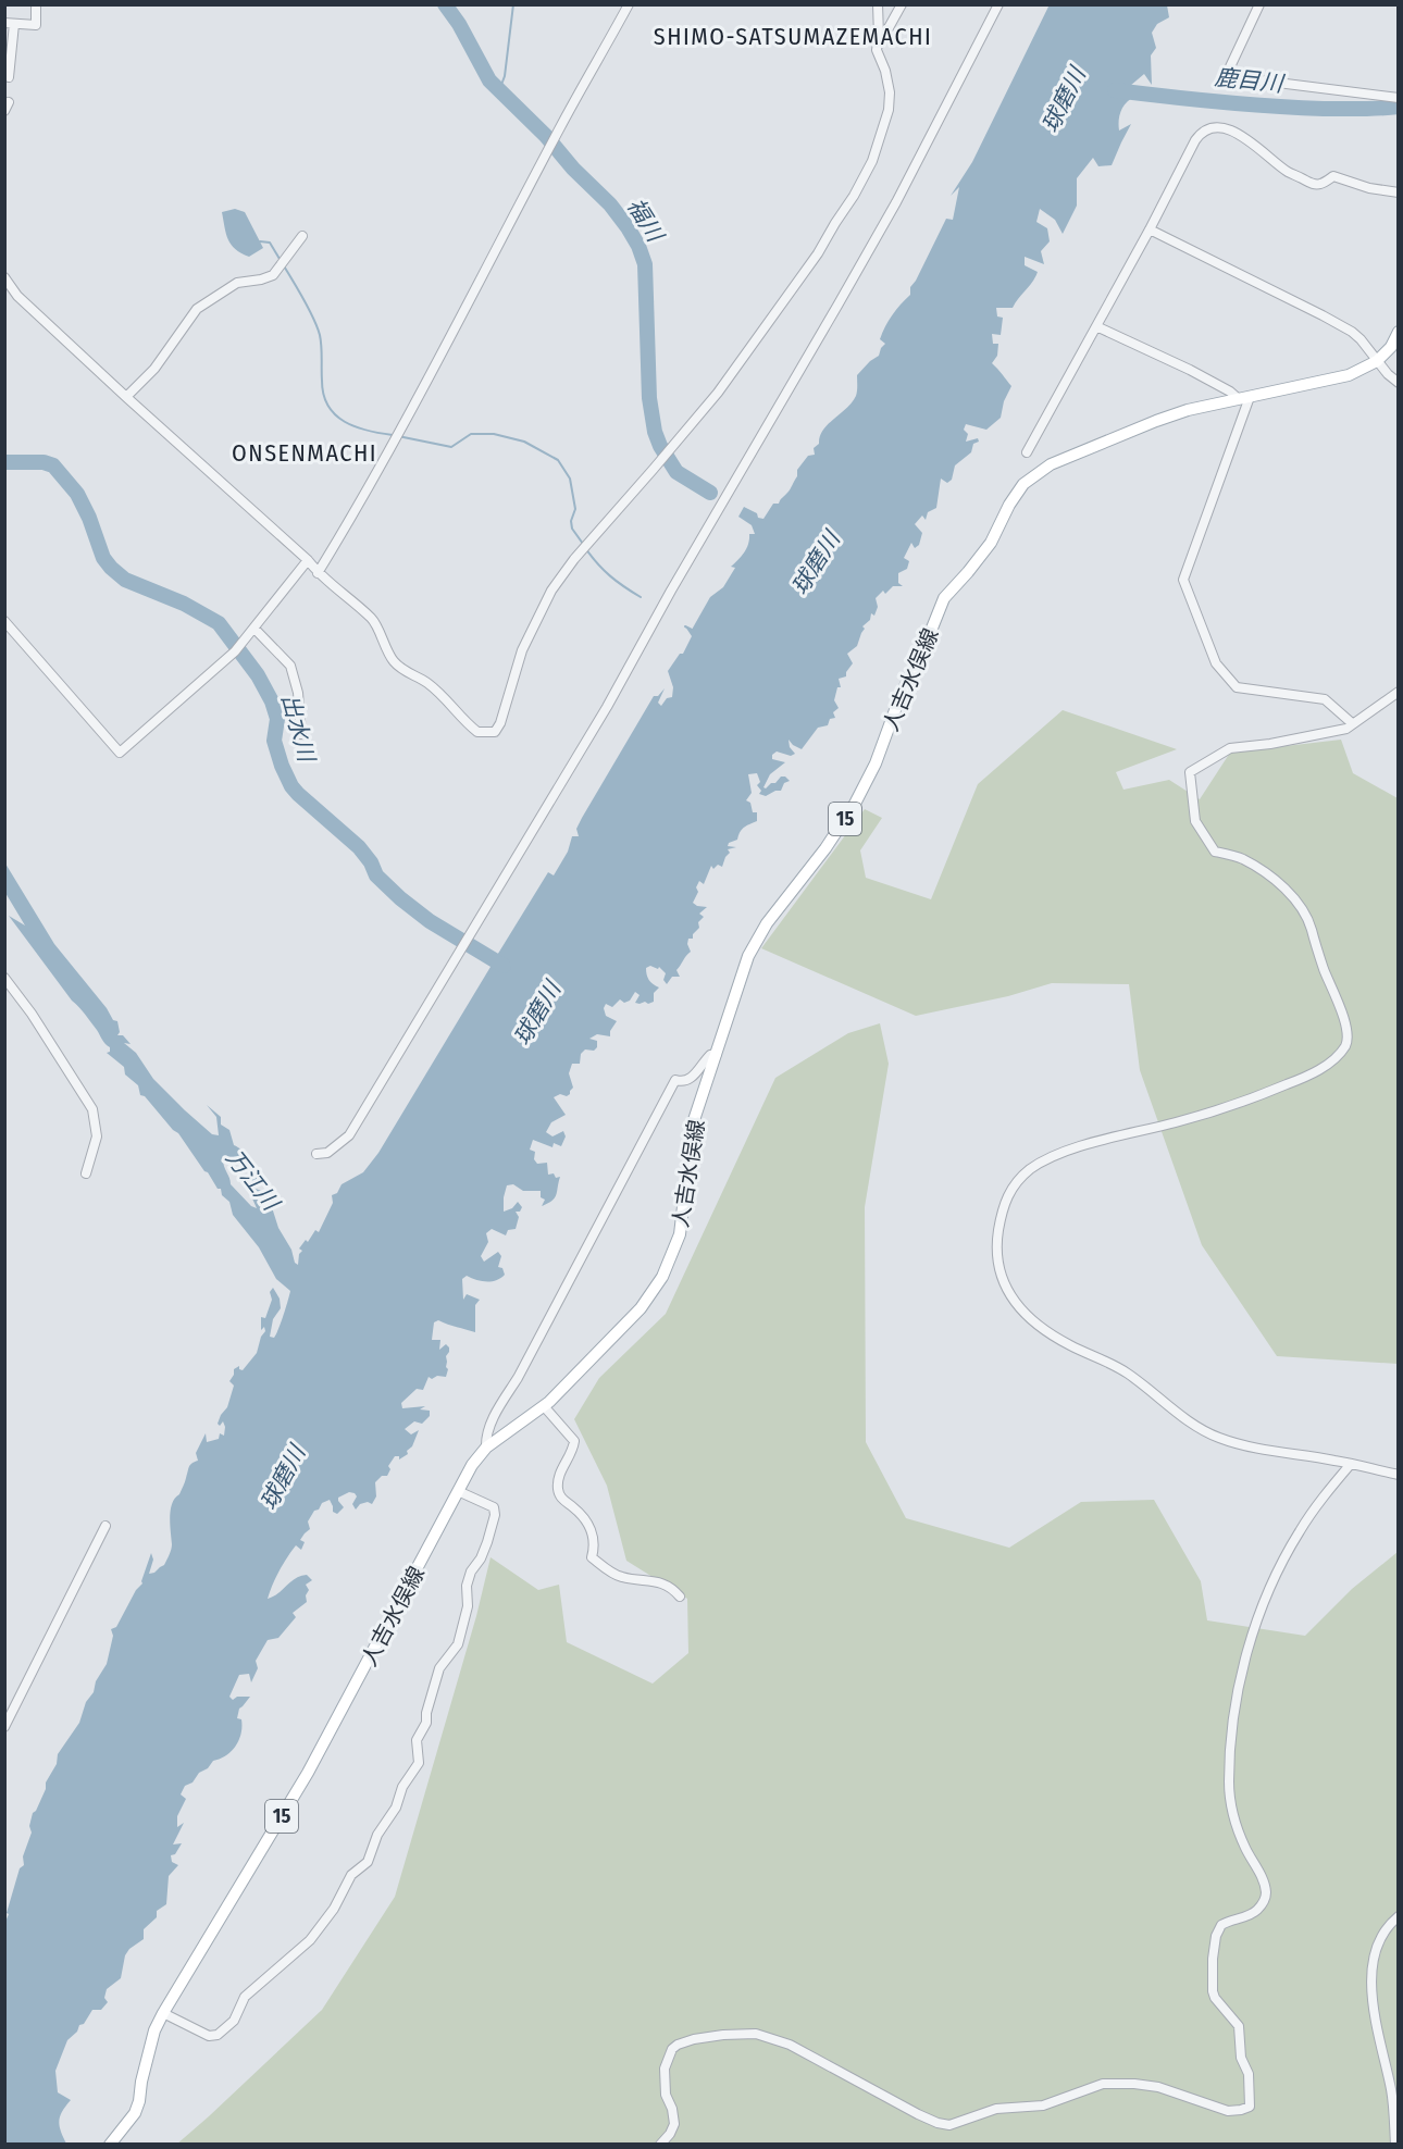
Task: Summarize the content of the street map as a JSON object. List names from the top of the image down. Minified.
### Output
{"streets":{"main road":["人吉水俣線","15"]},"districts":["SHIMO-SATSUMAZEMACHI","ONSENMACHI"],"water":["鹿目川","球磨川","福川","出水川","万江川"]}
